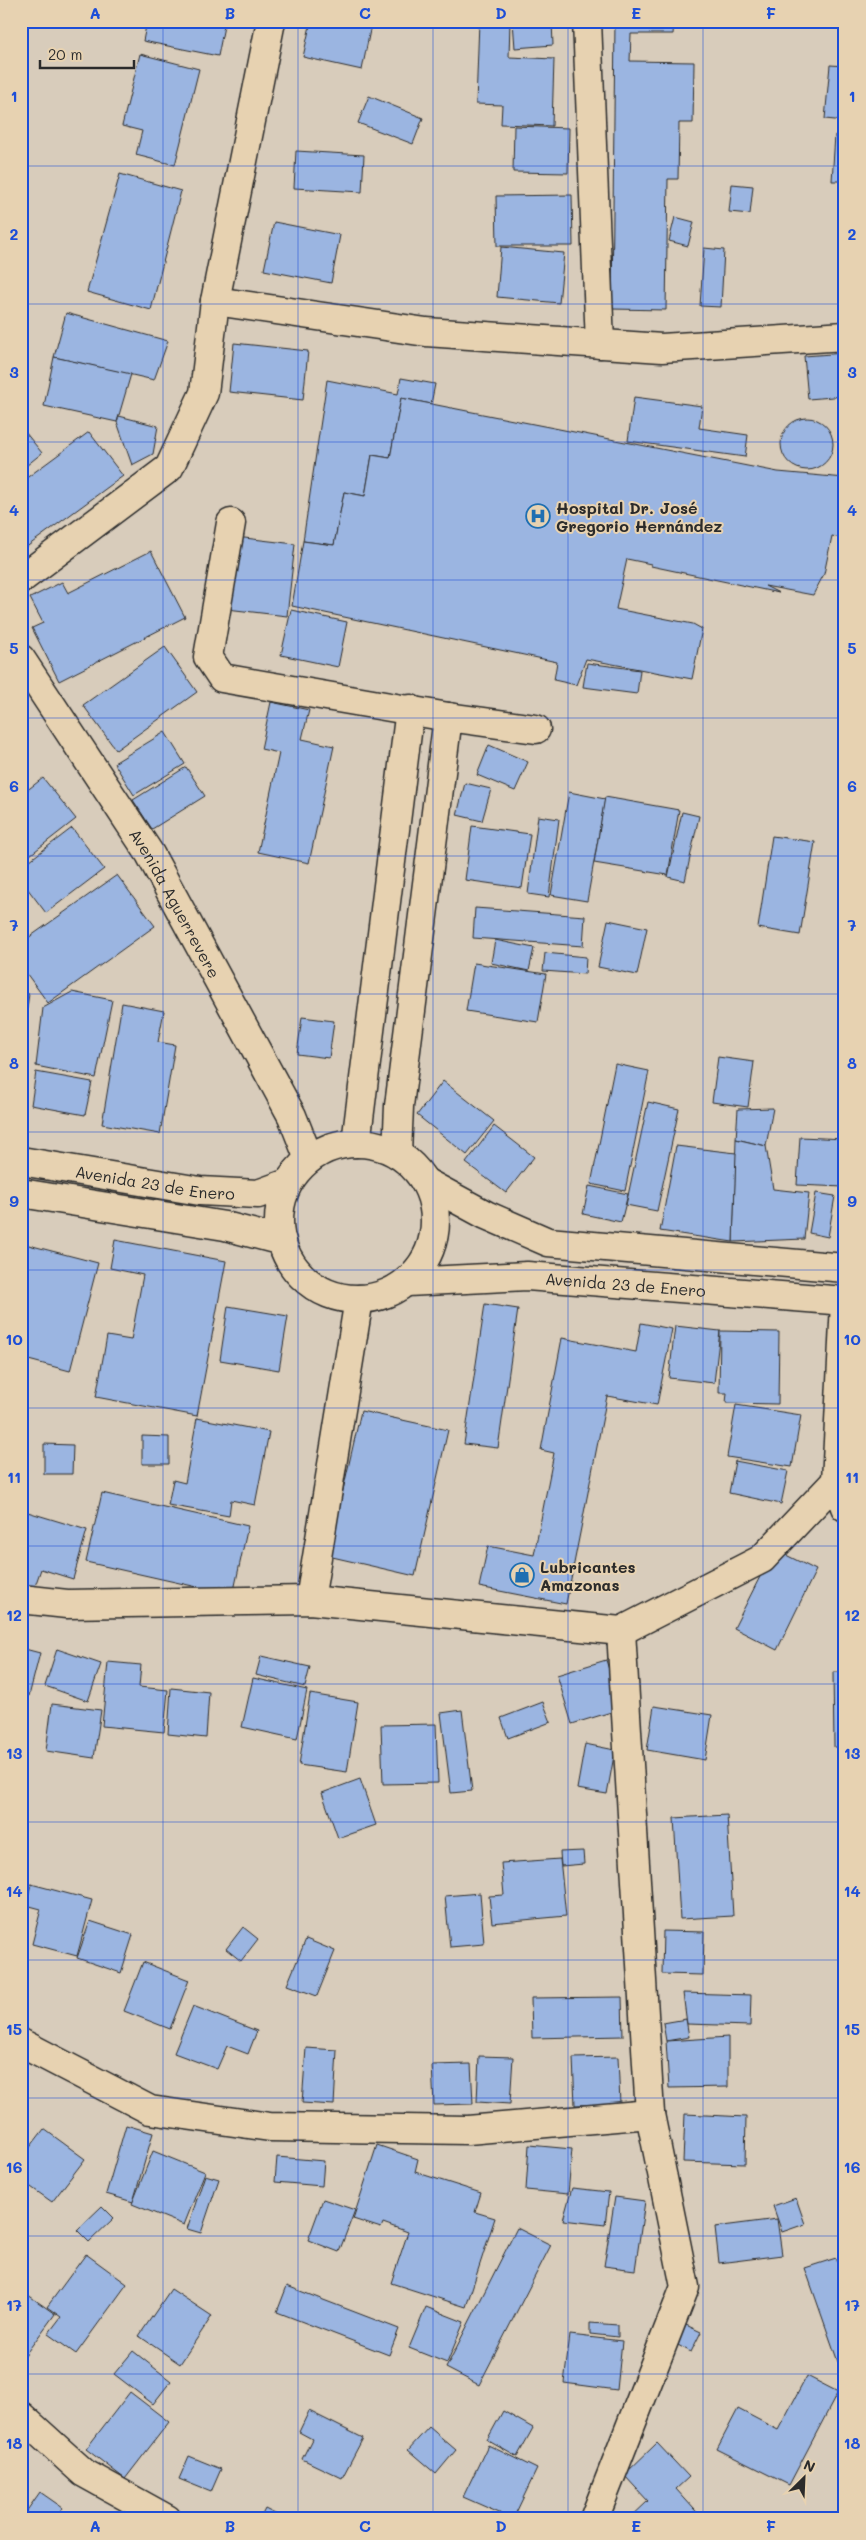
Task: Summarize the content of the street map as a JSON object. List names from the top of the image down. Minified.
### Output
{"streets":{"street":["Avenida Aguerrevere","Avenida 23 de Enero"]},"crossings":[["Avenida Aguerrevere","Avenida 23 de Enero"]],"places":{"hospital":["Hospital Dr. José Gregorio Hernández"],"shop":["Lubricantes Amazonas"]},"scale_bar":"20 m","north":"top right","grid":{"columns":["A","B","C","D","E","F"],"rows":["1","2","3","4","5","6","7","8","9","10","11","12","13","14","15","16","17","18"]}}
